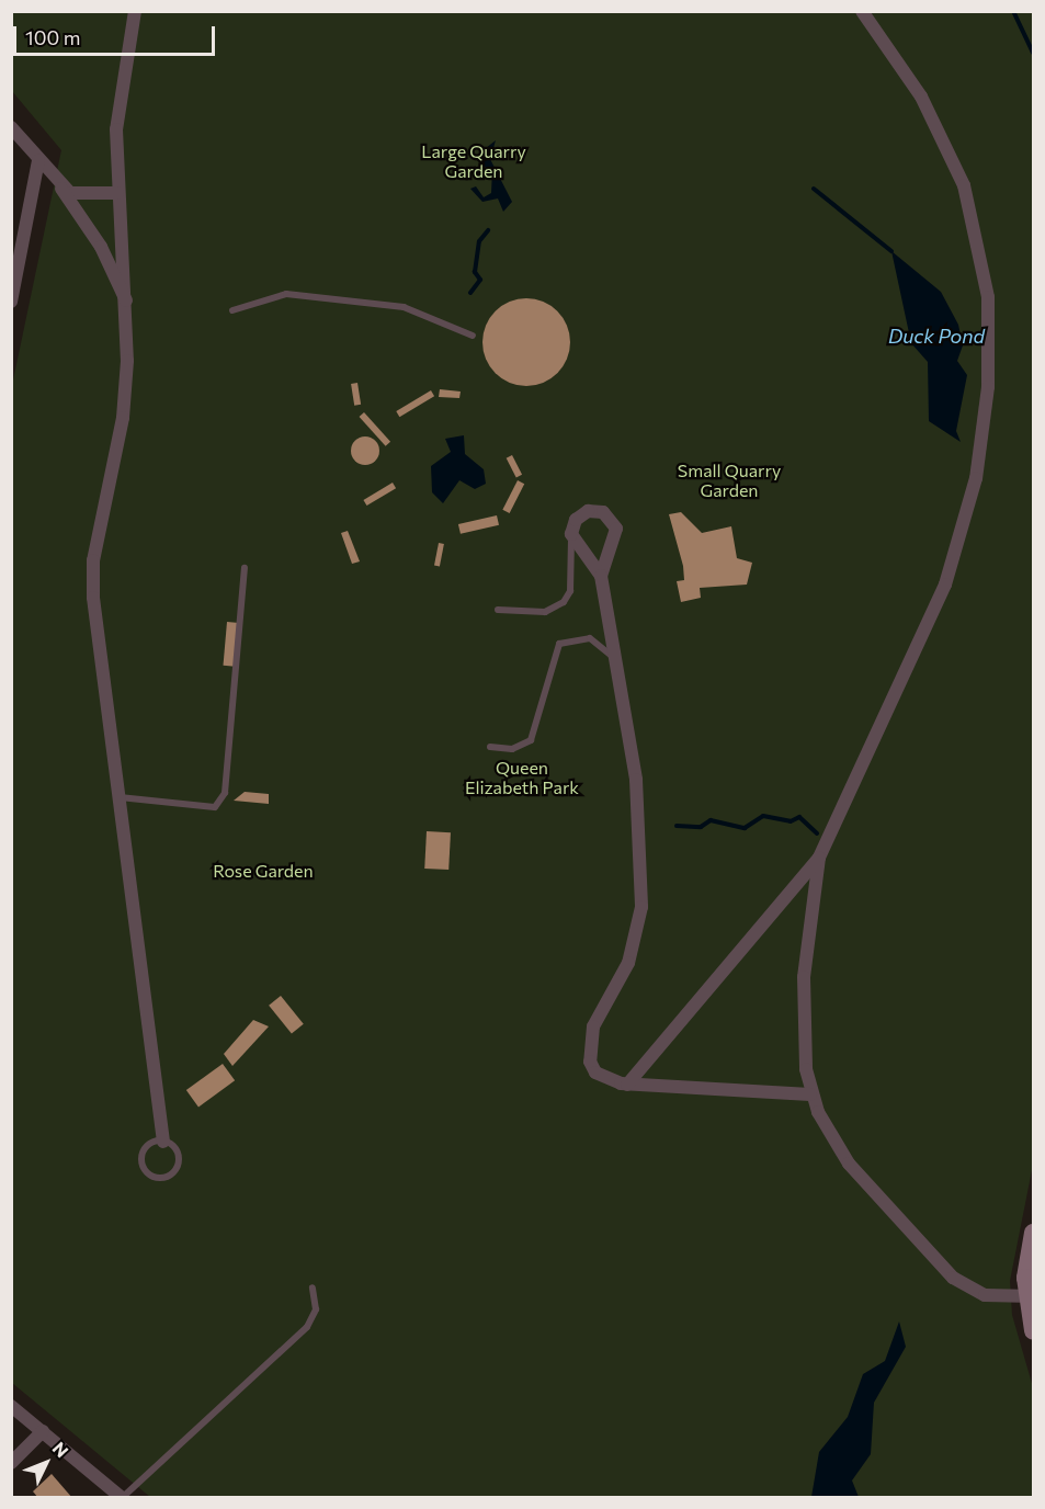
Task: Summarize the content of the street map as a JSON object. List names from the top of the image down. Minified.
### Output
{"water":["Duck Pond"],"parks":["Large Quarry Garden","Small Quarry Garden","Queen Elizabeth Park","Rose Garden"],"scale_bar":"100 m","north":"top right"}
